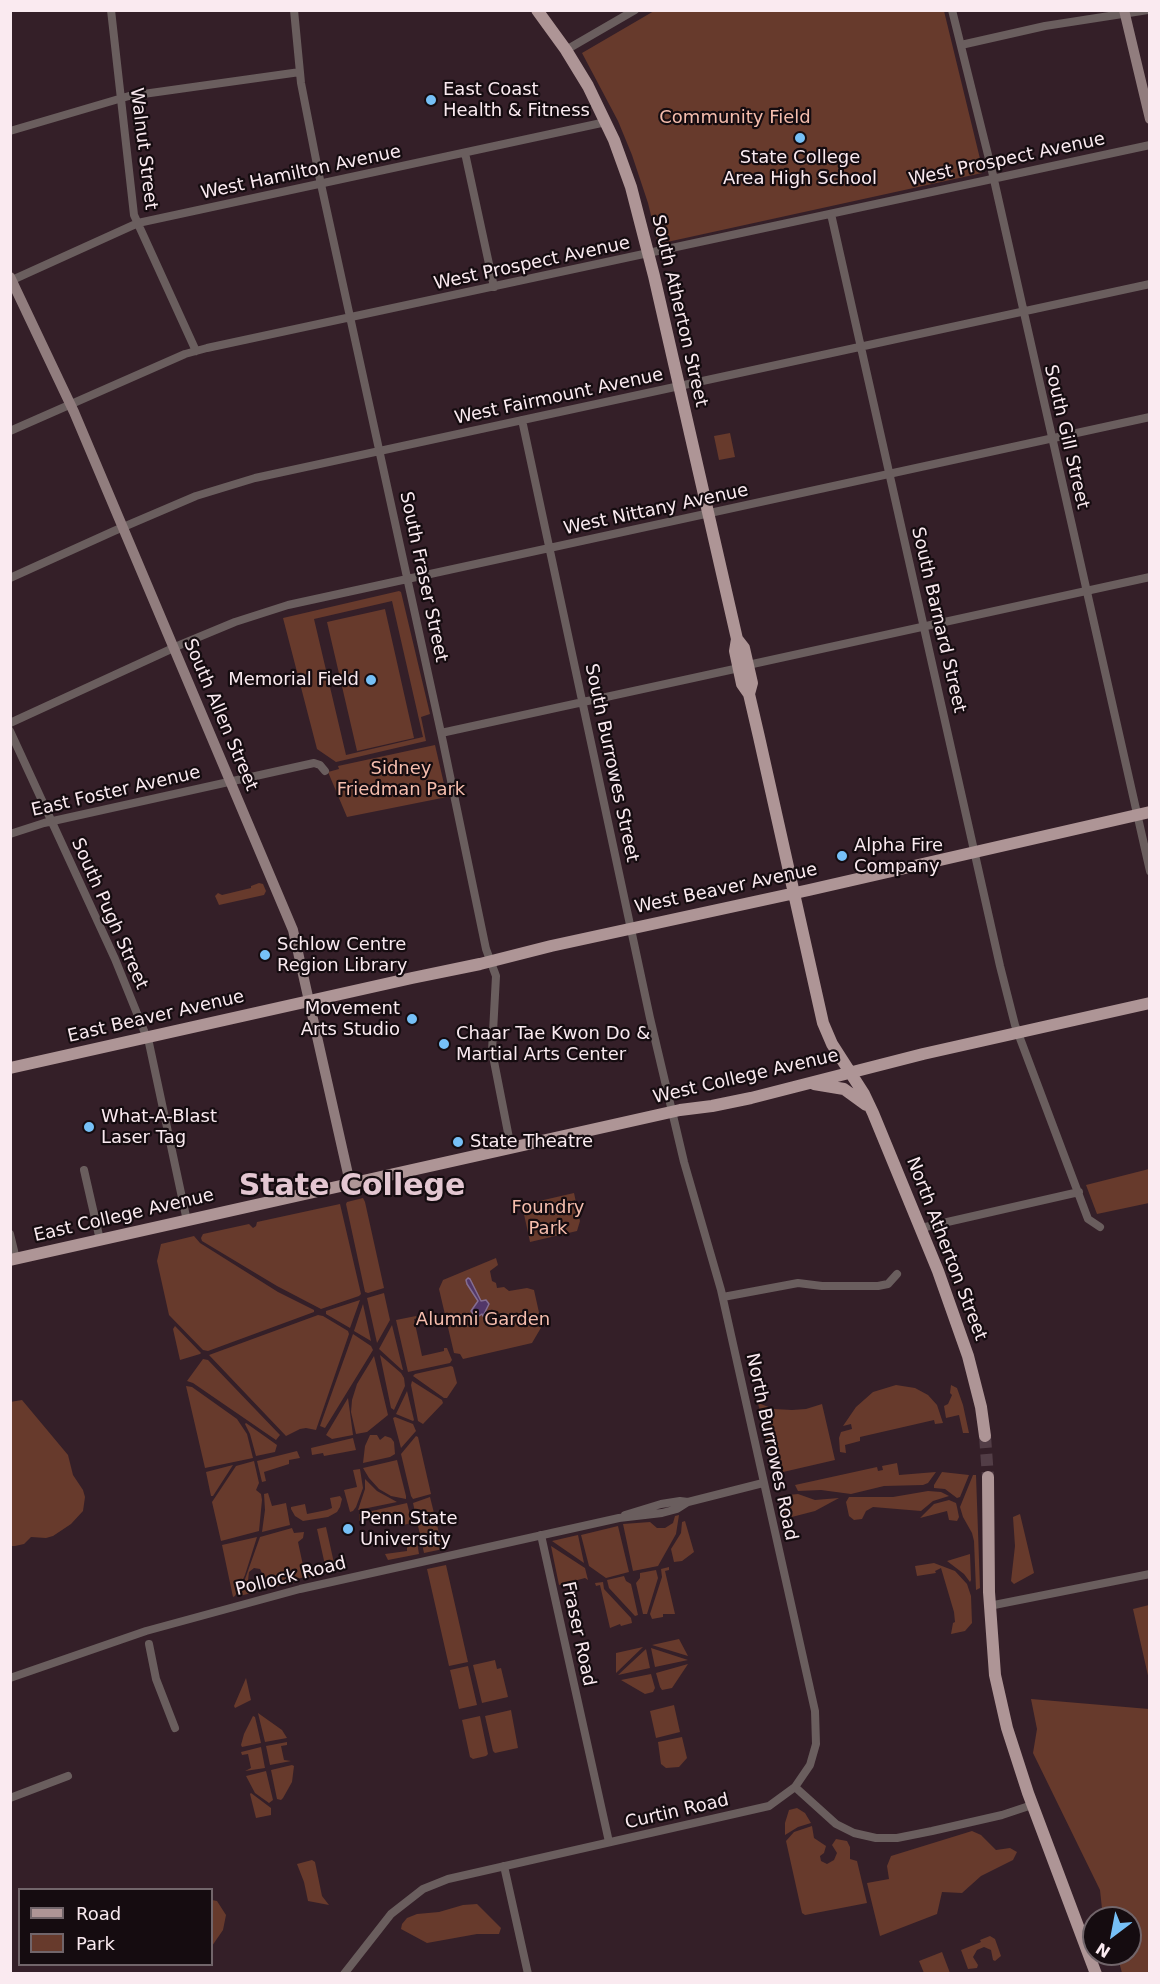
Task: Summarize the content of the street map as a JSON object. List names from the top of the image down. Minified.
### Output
{"streets":{"main road":["South Atherton Street","West Beaver Avenue","East Beaver Avenue","West College Avenue","East College Avenue","North Atherton Street"],"street":["Walnut Street","West Prospect Avenue","West Hamilton Avenue","West Fairmount Avenue","South Gill Street","West Nittany Avenue","South Fraser Street","South Barnard Street","South Allen Street","South Burrowes Street","East Foster Avenue","South Pugh Street","North Burrowes Road","Pollock Road","Fraser Road","Curtin Road"]},"crossings":[["Walnut Street","West Prospect Avenue"],["Walnut Street","West Hamilton Avenue"],["West Prospect Avenue","South Atherton Street"],["West Prospect Avenue","South Gill Street"],["West Prospect Avenue","South Fraser Street"],["West Prospect Avenue","South Barnard Street"],["West Prospect Avenue","South Allen Street"],["West Hamilton Avenue","South Atherton Street"],["West Hamilton Avenue","South Fraser Street"],["West Hamilton Avenue","South Allen Street"],["South Atherton Street","West Fairmount Avenue"],["South Atherton Street","West Nittany Avenue"],["South Atherton Street","West Beaver Avenue"],["South Atherton Street","West College Avenue"],["South Atherton Street","North Atherton Street"],["West Fairmount Avenue","South Gill Street"],["West Fairmount Avenue","South Fraser Street"],["West Fairmount Avenue","South Barnard Street"],["West Fairmount Avenue","South Allen Street"],["West Fairmount Avenue","South Burrowes Street"],["South Gill Street","West Nittany Avenue"],["South Gill Street","West Beaver Avenue"],["West Nittany Avenue","South Fraser Street"],["West Nittany Avenue","South Barnard Street"],["West Nittany Avenue","South Allen Street"],["West Nittany Avenue","South Burrowes Street"],["South Fraser Street","West Beaver Avenue"],["South Fraser Street","West College Avenue"],["South Barnard Street","West Beaver Avenue"],["South Barnard Street","West College Avenue"],["South Allen Street","East Foster Avenue"],["South Allen Street","West Beaver Avenue"],["South Allen Street","East Beaver Avenue"],["South Allen Street","West College Avenue"],["South Allen Street","East College Avenue"],["South Burrowes Street","West Beaver Avenue"],["South Burrowes Street","West College Avenue"],["South Burrowes Street","North Burrowes Road"],["East Foster Avenue","South Pugh Street"],["West Beaver Avenue","East Beaver Avenue"],["South Pugh Street","East Beaver Avenue"],["South Pugh Street","East College Avenue"],["West College Avenue","East College Avenue"],["West College Avenue","North Atherton Street"],["West College Avenue","North Burrowes Road"],["North Burrowes Road","Pollock Road"],["North Burrowes Road","Curtin Road"],["Pollock Road","Fraser Road"],["Fraser Road","Curtin Road"]],"districts":["State College"],"parks":["Community Field","Sidney Friedman Park","Foundry Park","Alumni Garden"],"places":["East Coast Health & Fitness","State College Area High School","Memorial Field","Alpha Fire Company","Schlow Centre Region Library","Movement Arts Studio","Chaar Tae Kwon Do & Martial Arts Center","What-A-Blast Laser Tag","State Theatre","Penn State University"],"legend":["Road","Park"],"north":"bottom left"}
